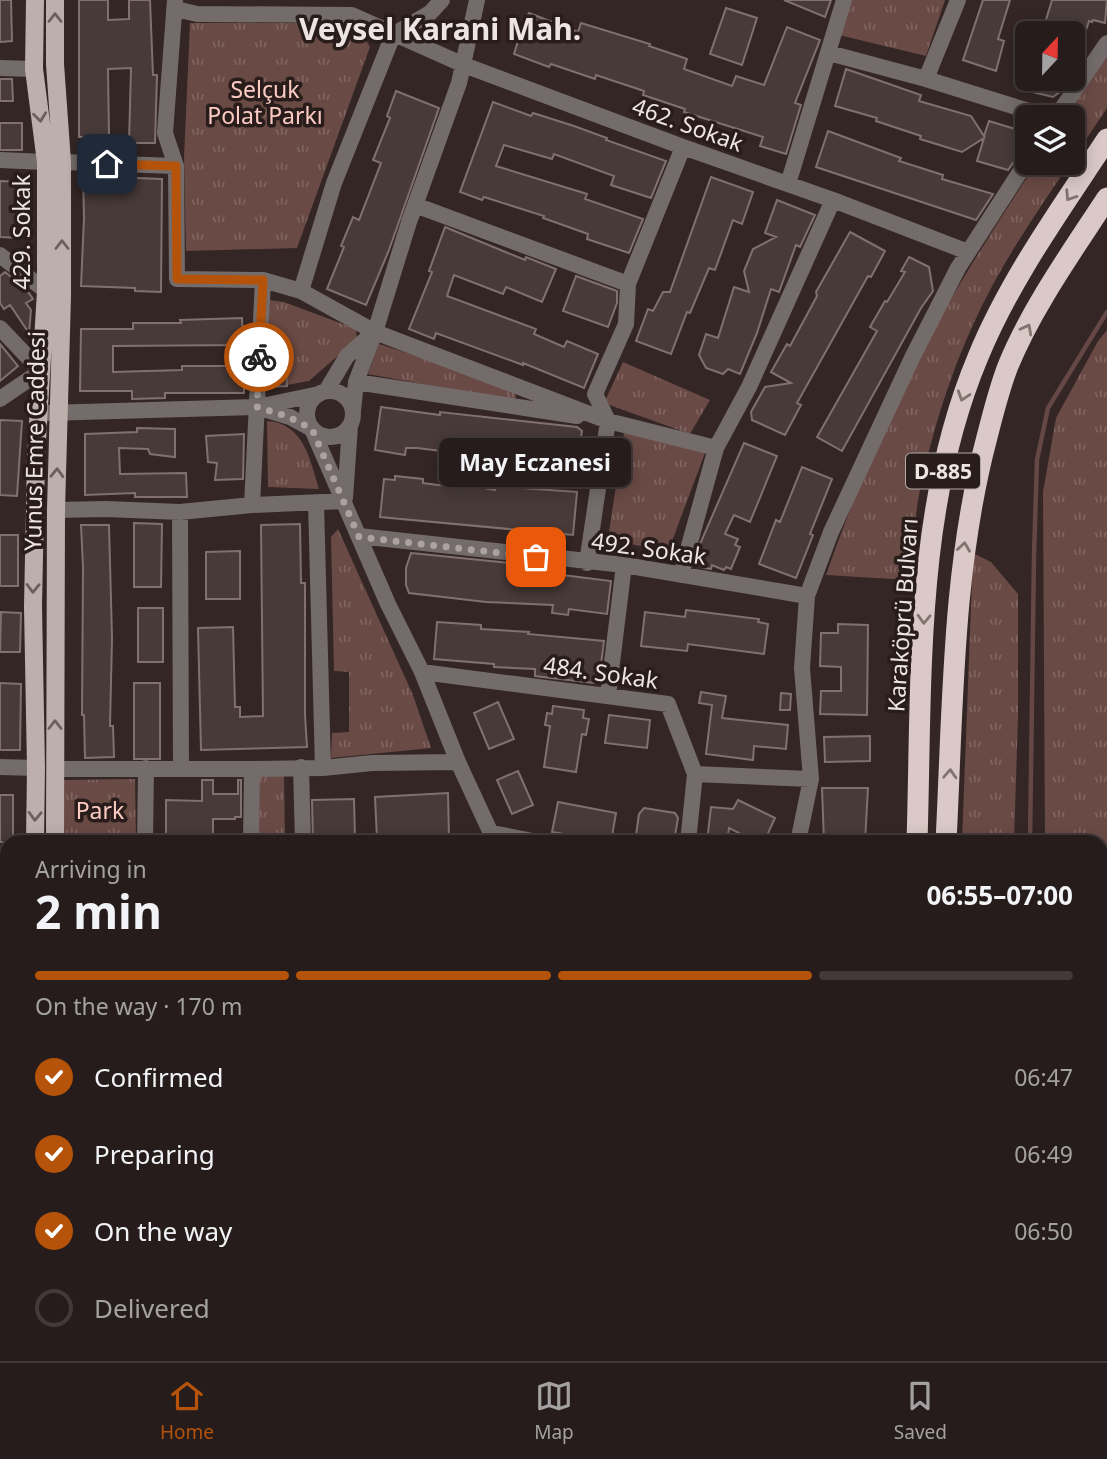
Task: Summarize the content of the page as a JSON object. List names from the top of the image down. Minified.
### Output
{"streets":{"highway":["D-885","Karaköprü Bulvarı"],"main road":["429. Sokak","Yunus Emre Caddesi"],"street":["462. Sokak","492. Sokak","484. Sokak"]},"crossings":[["429. Sokak","Yunus Emre Caddesi"]],"one_way":["429. Sokak","Yunus Emre Caddesi"],"districts":["Veysel Karani Mah."],"parks":["Selçuk Polat Parkı","Park"],"places":["May Eczanesi"],"north":"top","page":{"bubble":"May Eczanesi","heading":["2 min","Arriving in","06:55–07:00"],"bar":"On the way · 170 m","list":[["Confirmed","06:47"],["Preparing","06:49"],["On the way","06:50"],"Delivered"],"tabs":["Home","Map","Saved"]}}
